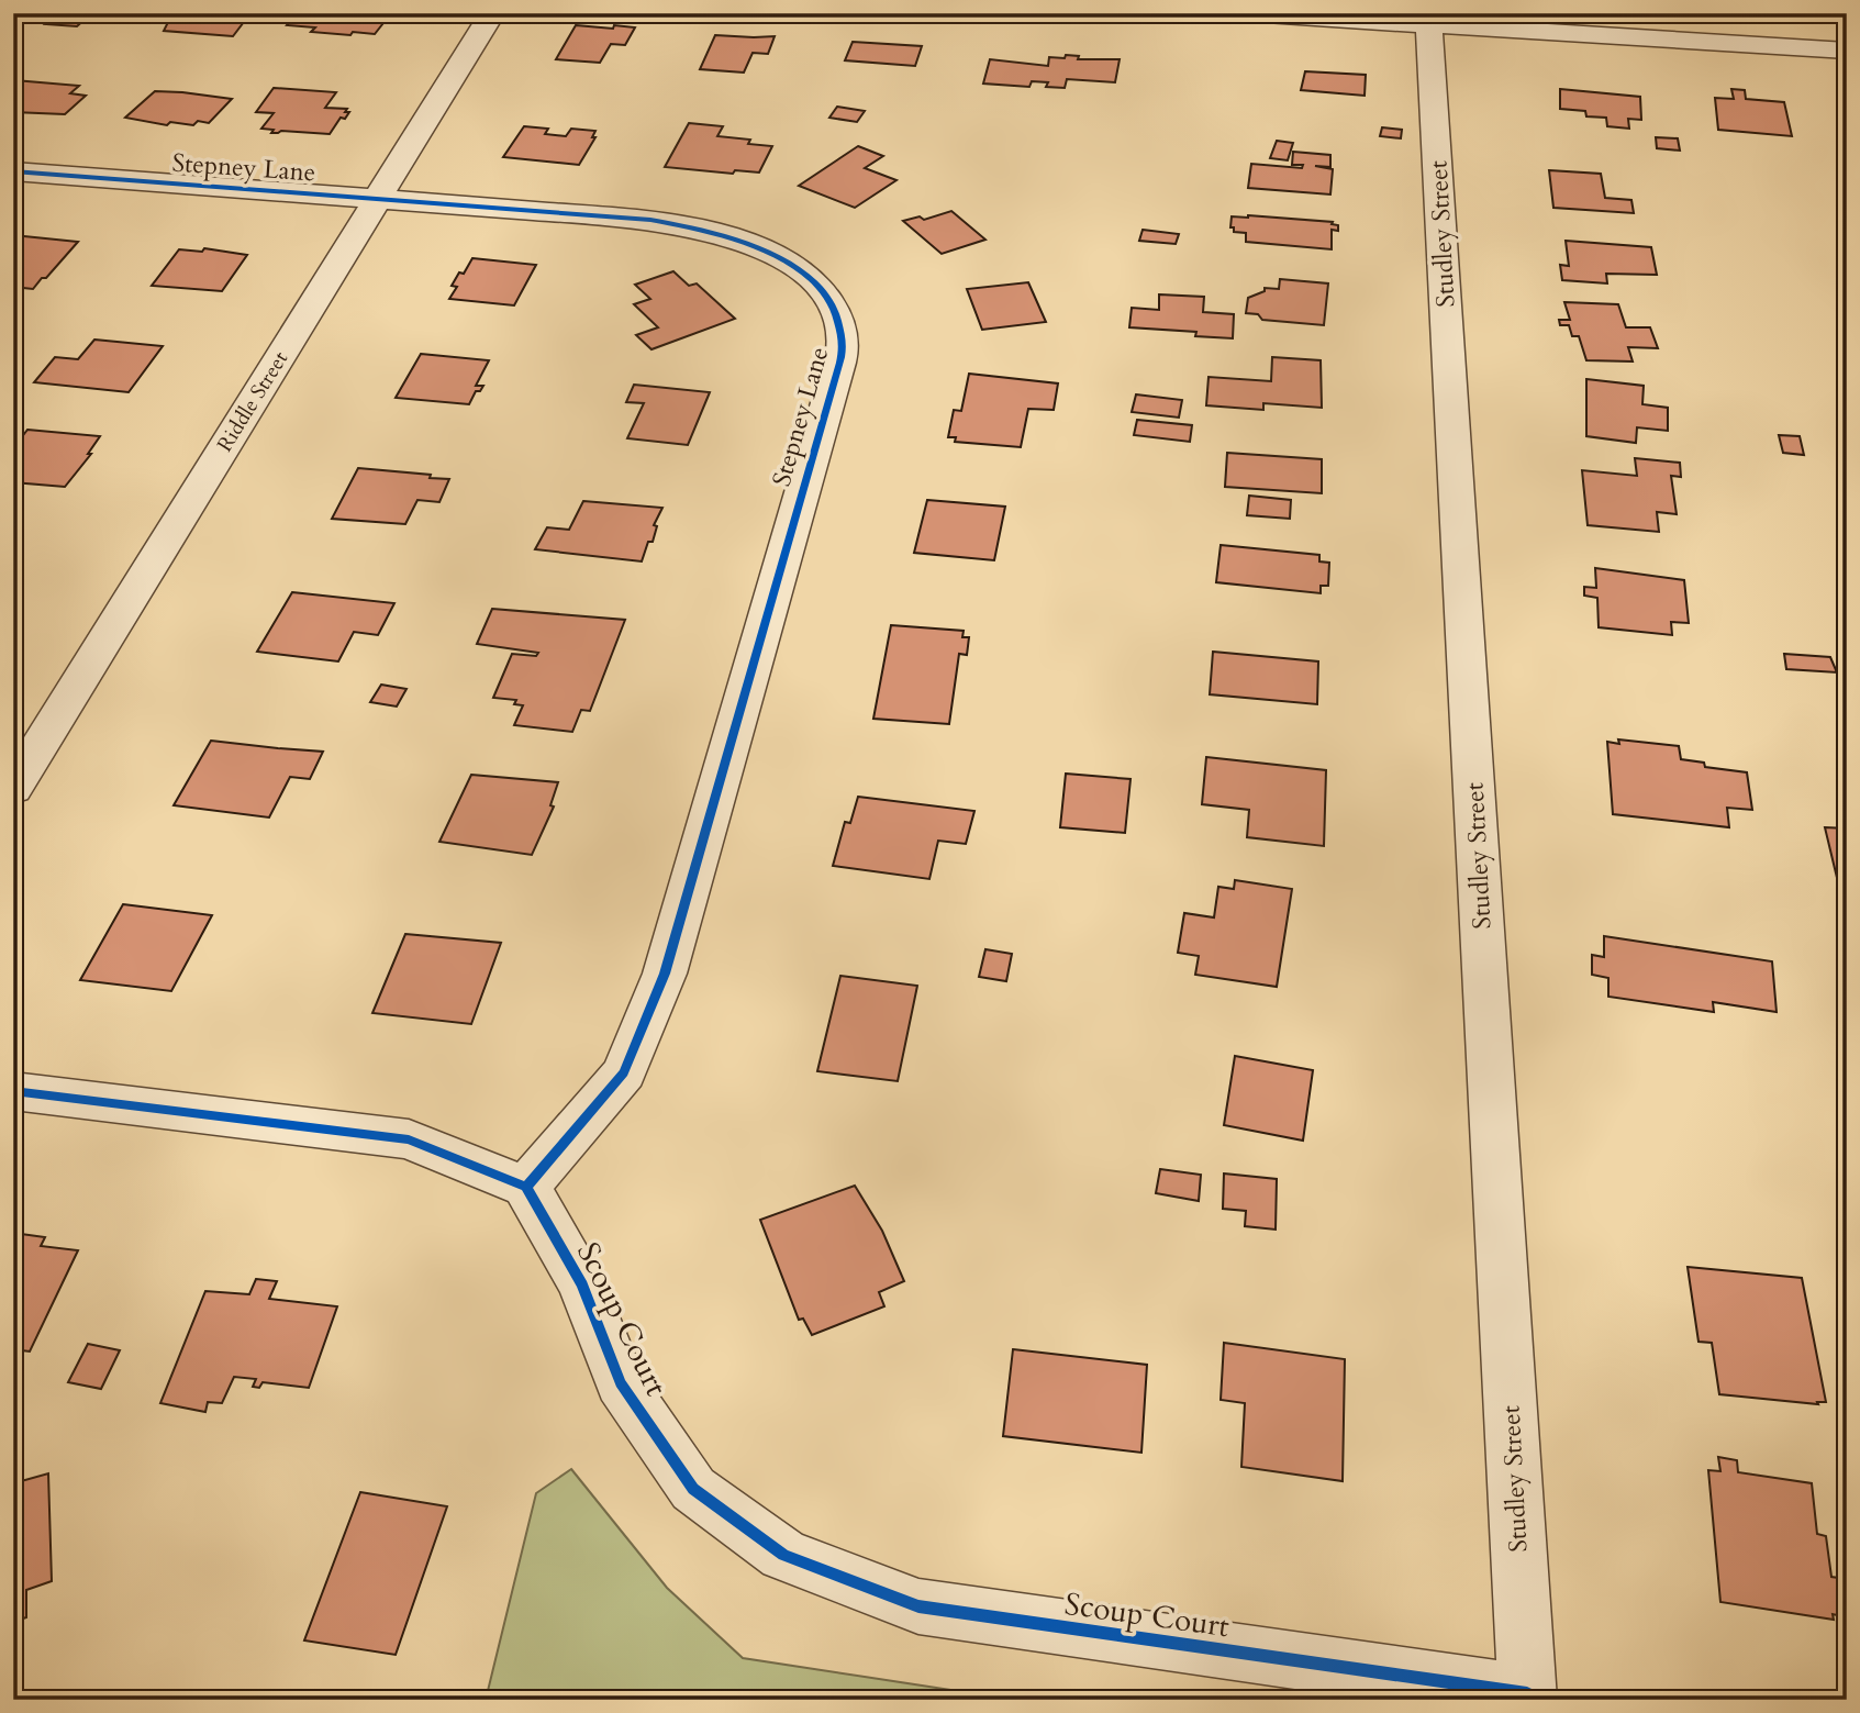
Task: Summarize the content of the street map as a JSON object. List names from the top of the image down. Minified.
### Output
{"streets":{"street":["Stepney Lane","Studley Street","Riddle Street","Scoup Court"]},"crossings":[["Stepney Lane","Riddle Street"],["Stepney Lane","Scoup Court"],["Studley Street","Scoup Court"]]}
